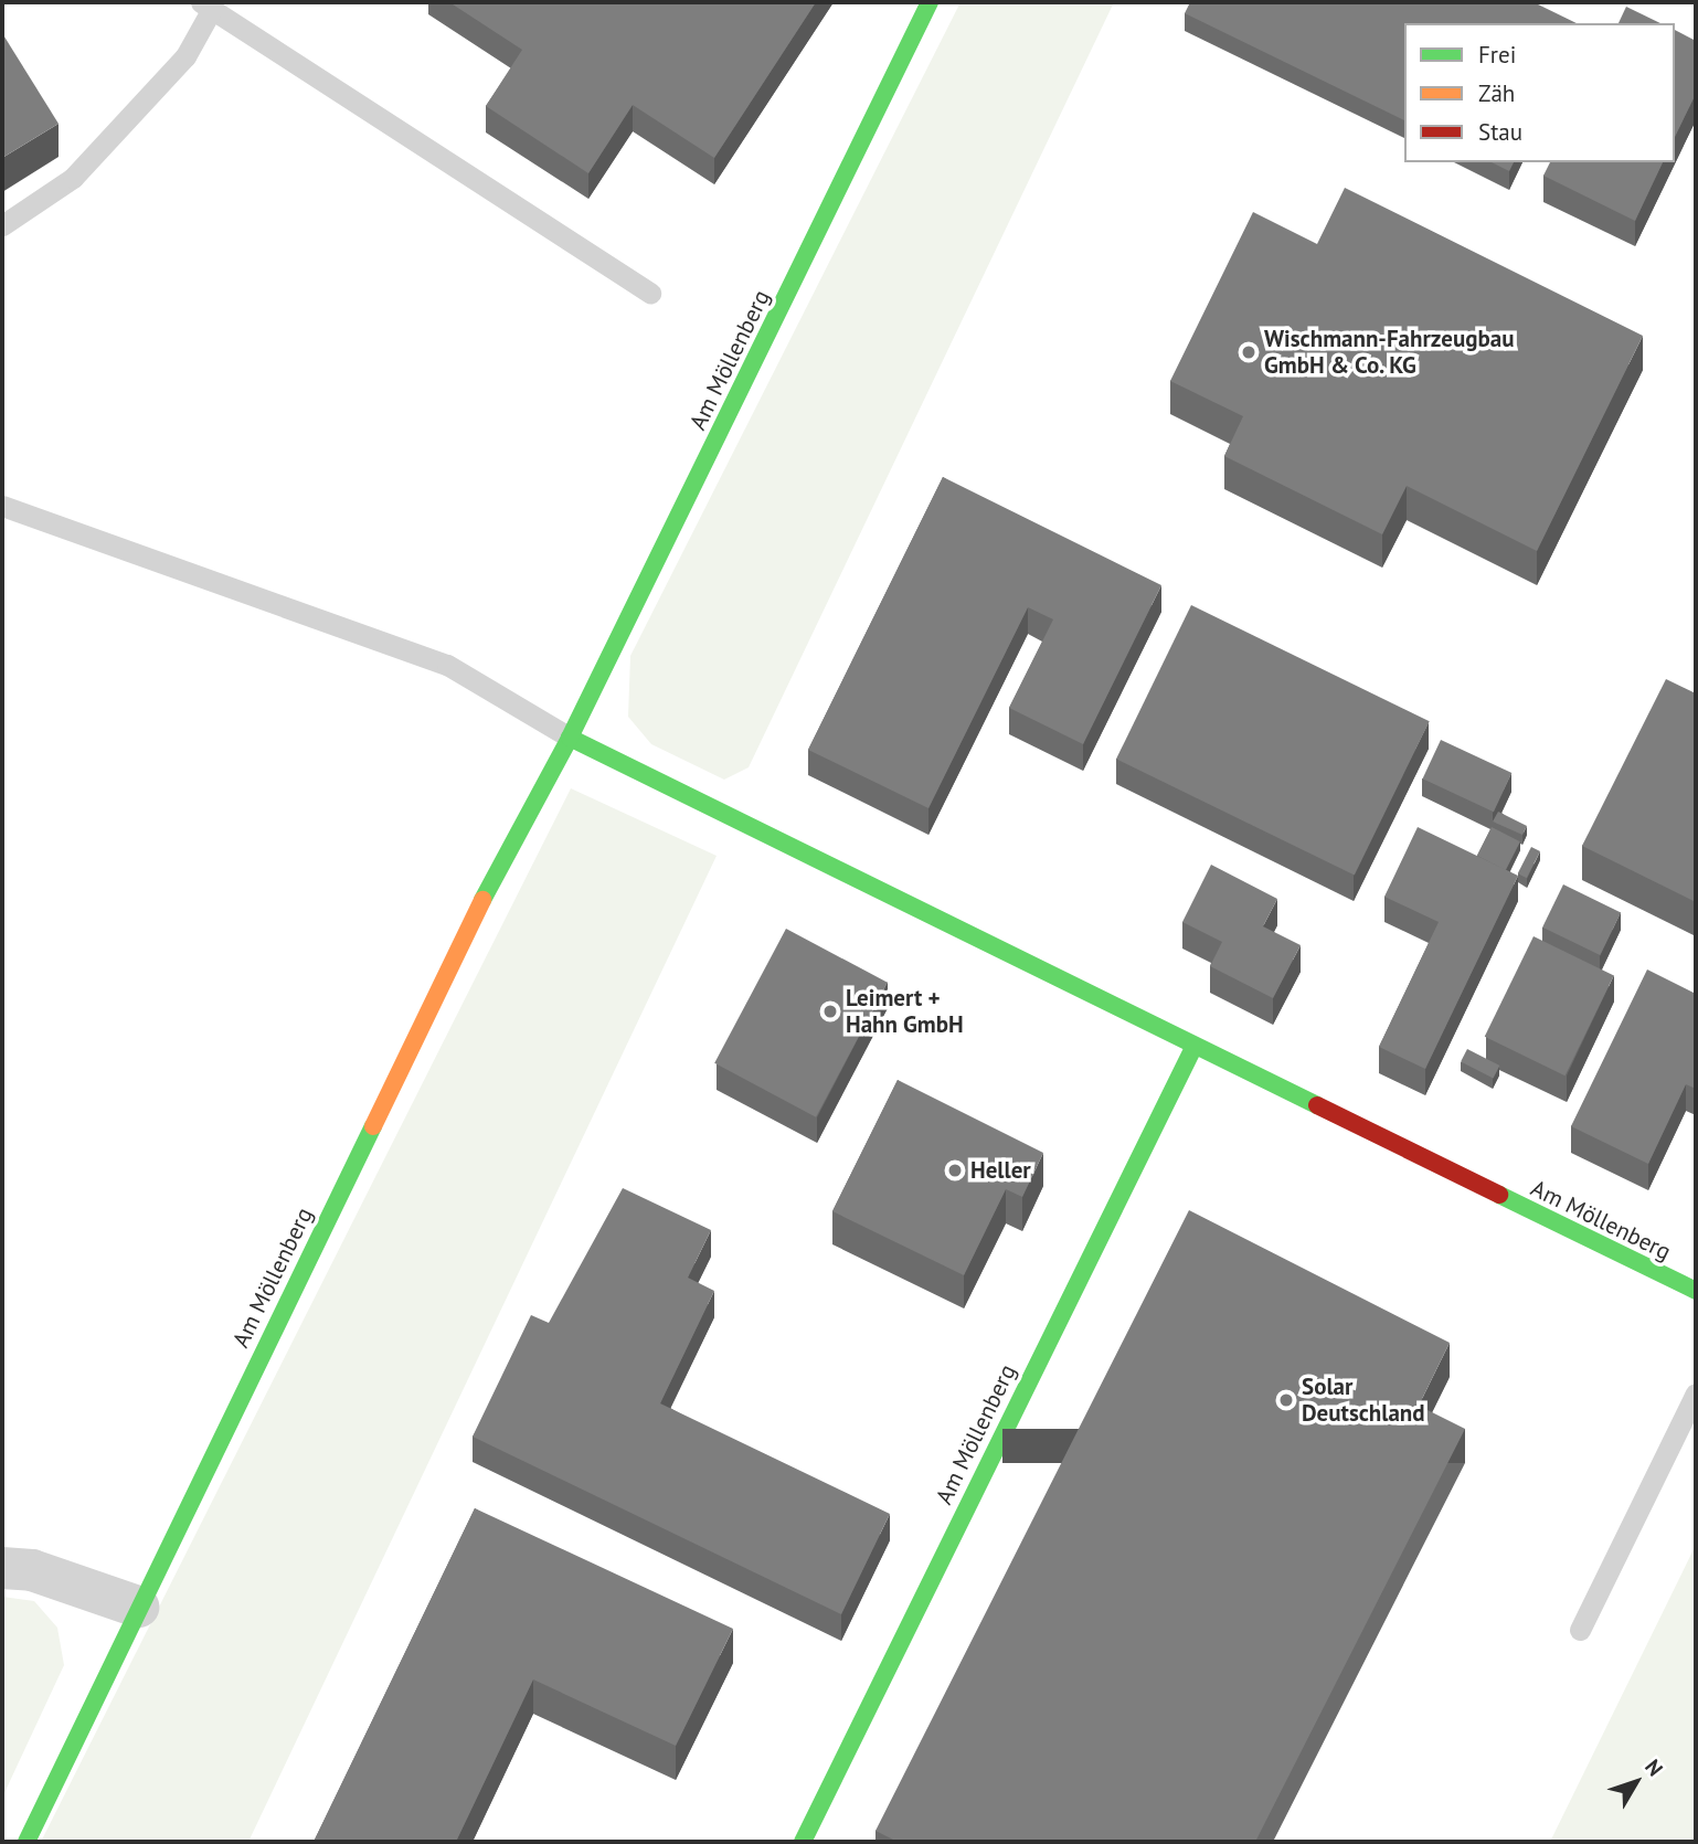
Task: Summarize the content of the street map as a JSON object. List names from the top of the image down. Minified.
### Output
{"streets":{"street":["Am Möllenberg"]},"places":["Wischmann-Fahrzeugbau GmbH & Co. KG","Leimert + Hahn GmbH","Heller","Solar Deutschland"],"legend":["Frei","Zäh","Stau"],"north":"top right"}
